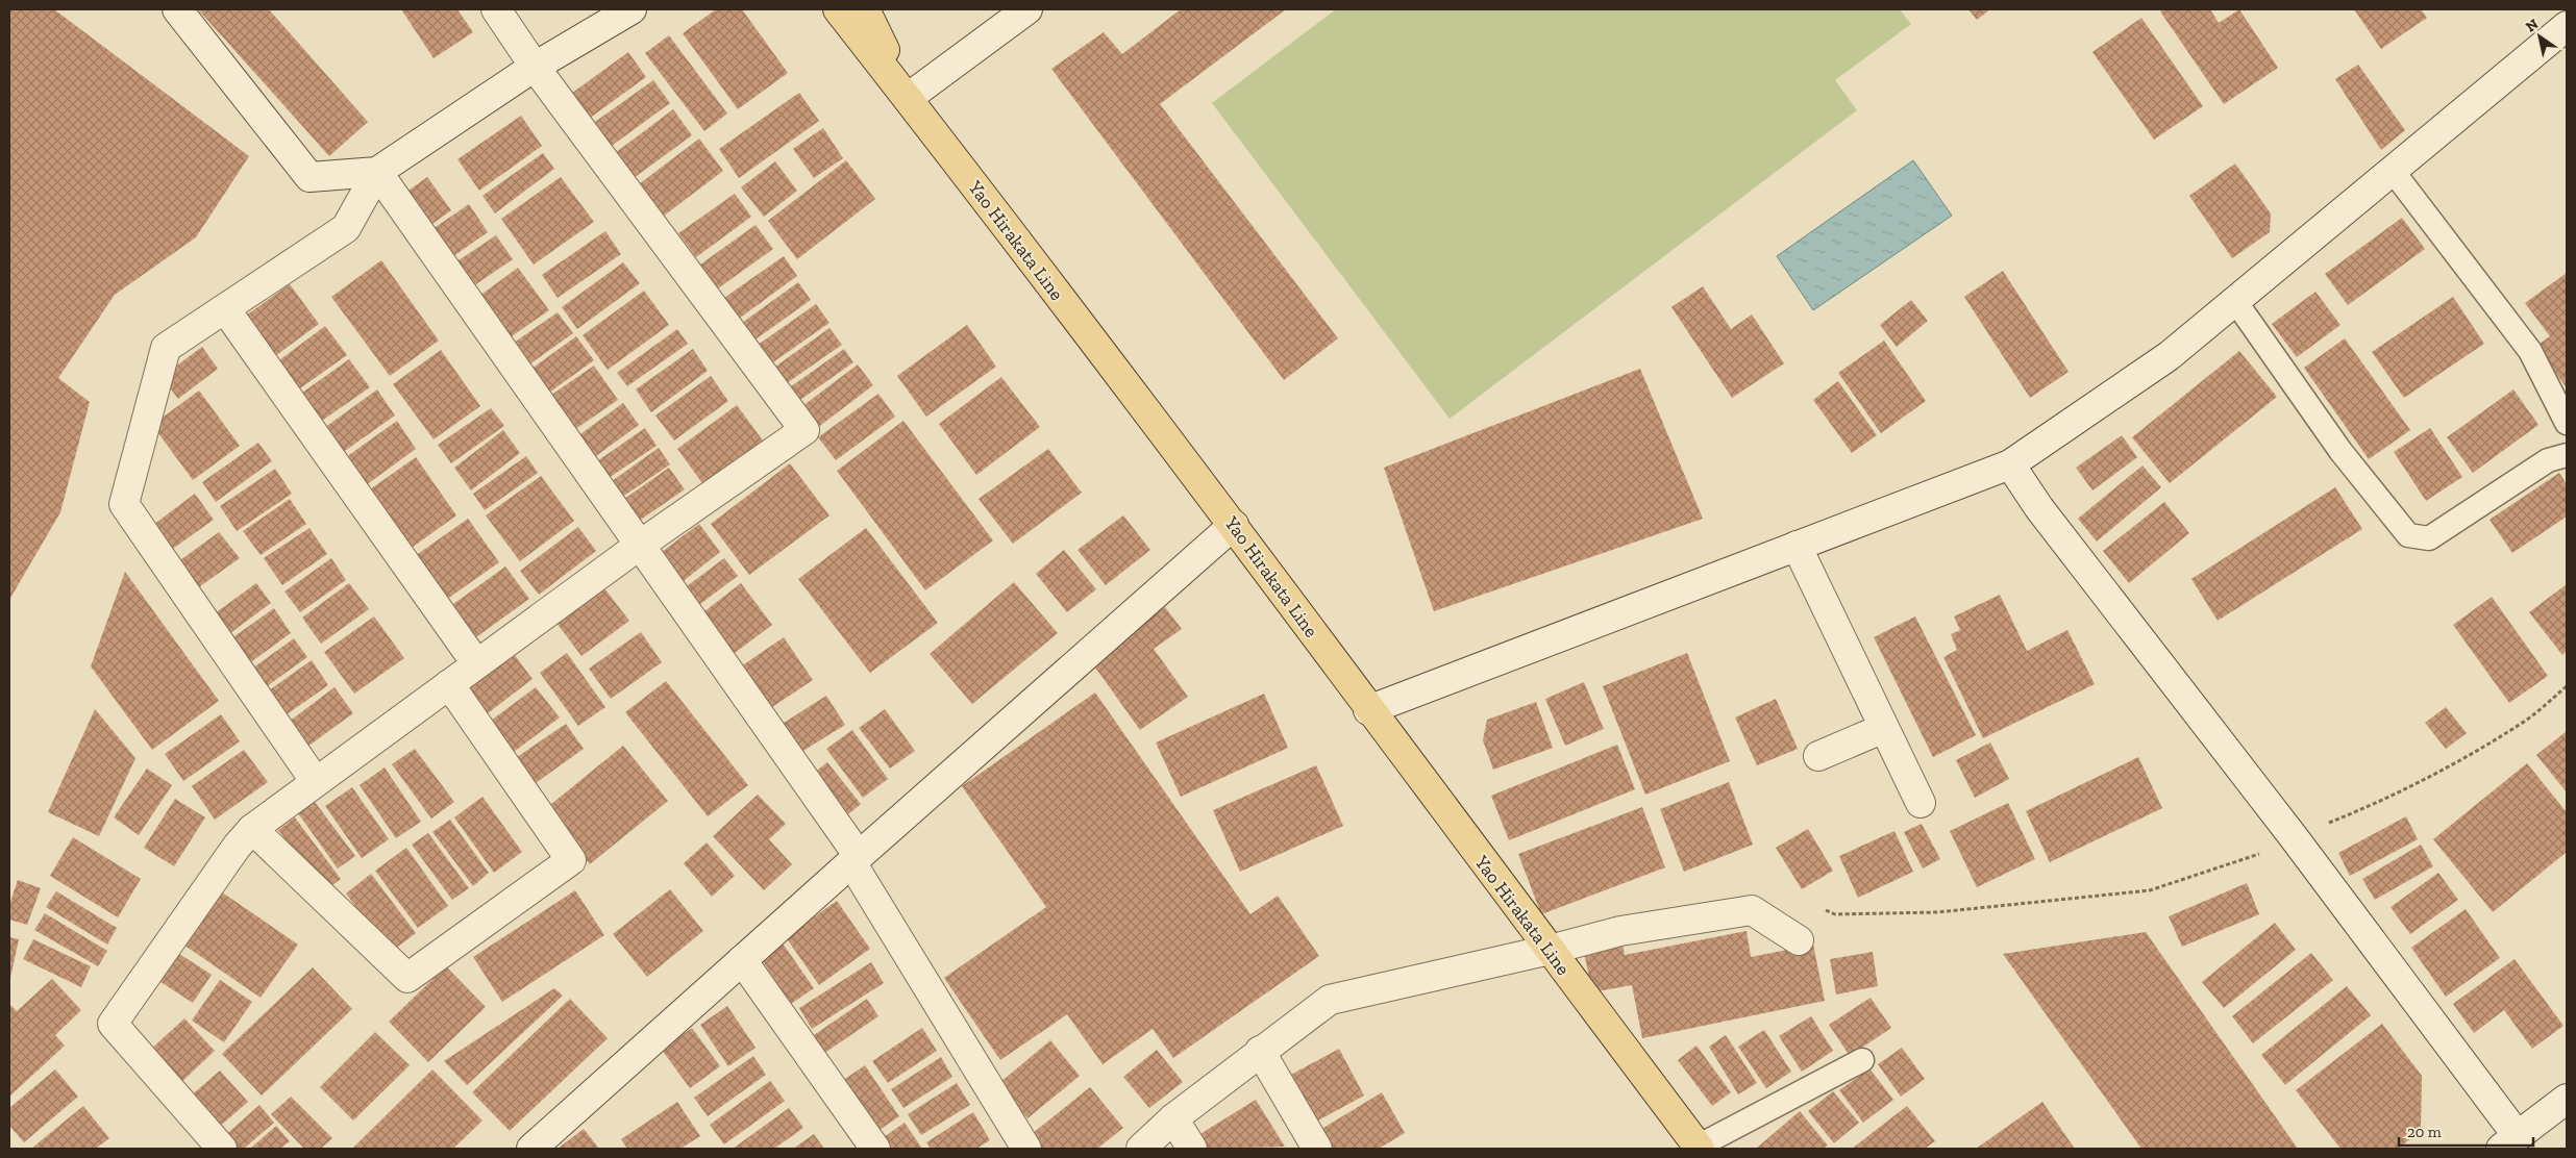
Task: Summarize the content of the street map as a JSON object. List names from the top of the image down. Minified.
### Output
{"streets":{"main road":["Yao Hirakata Line"]},"scale_bar":"20 m","north":"top left"}
